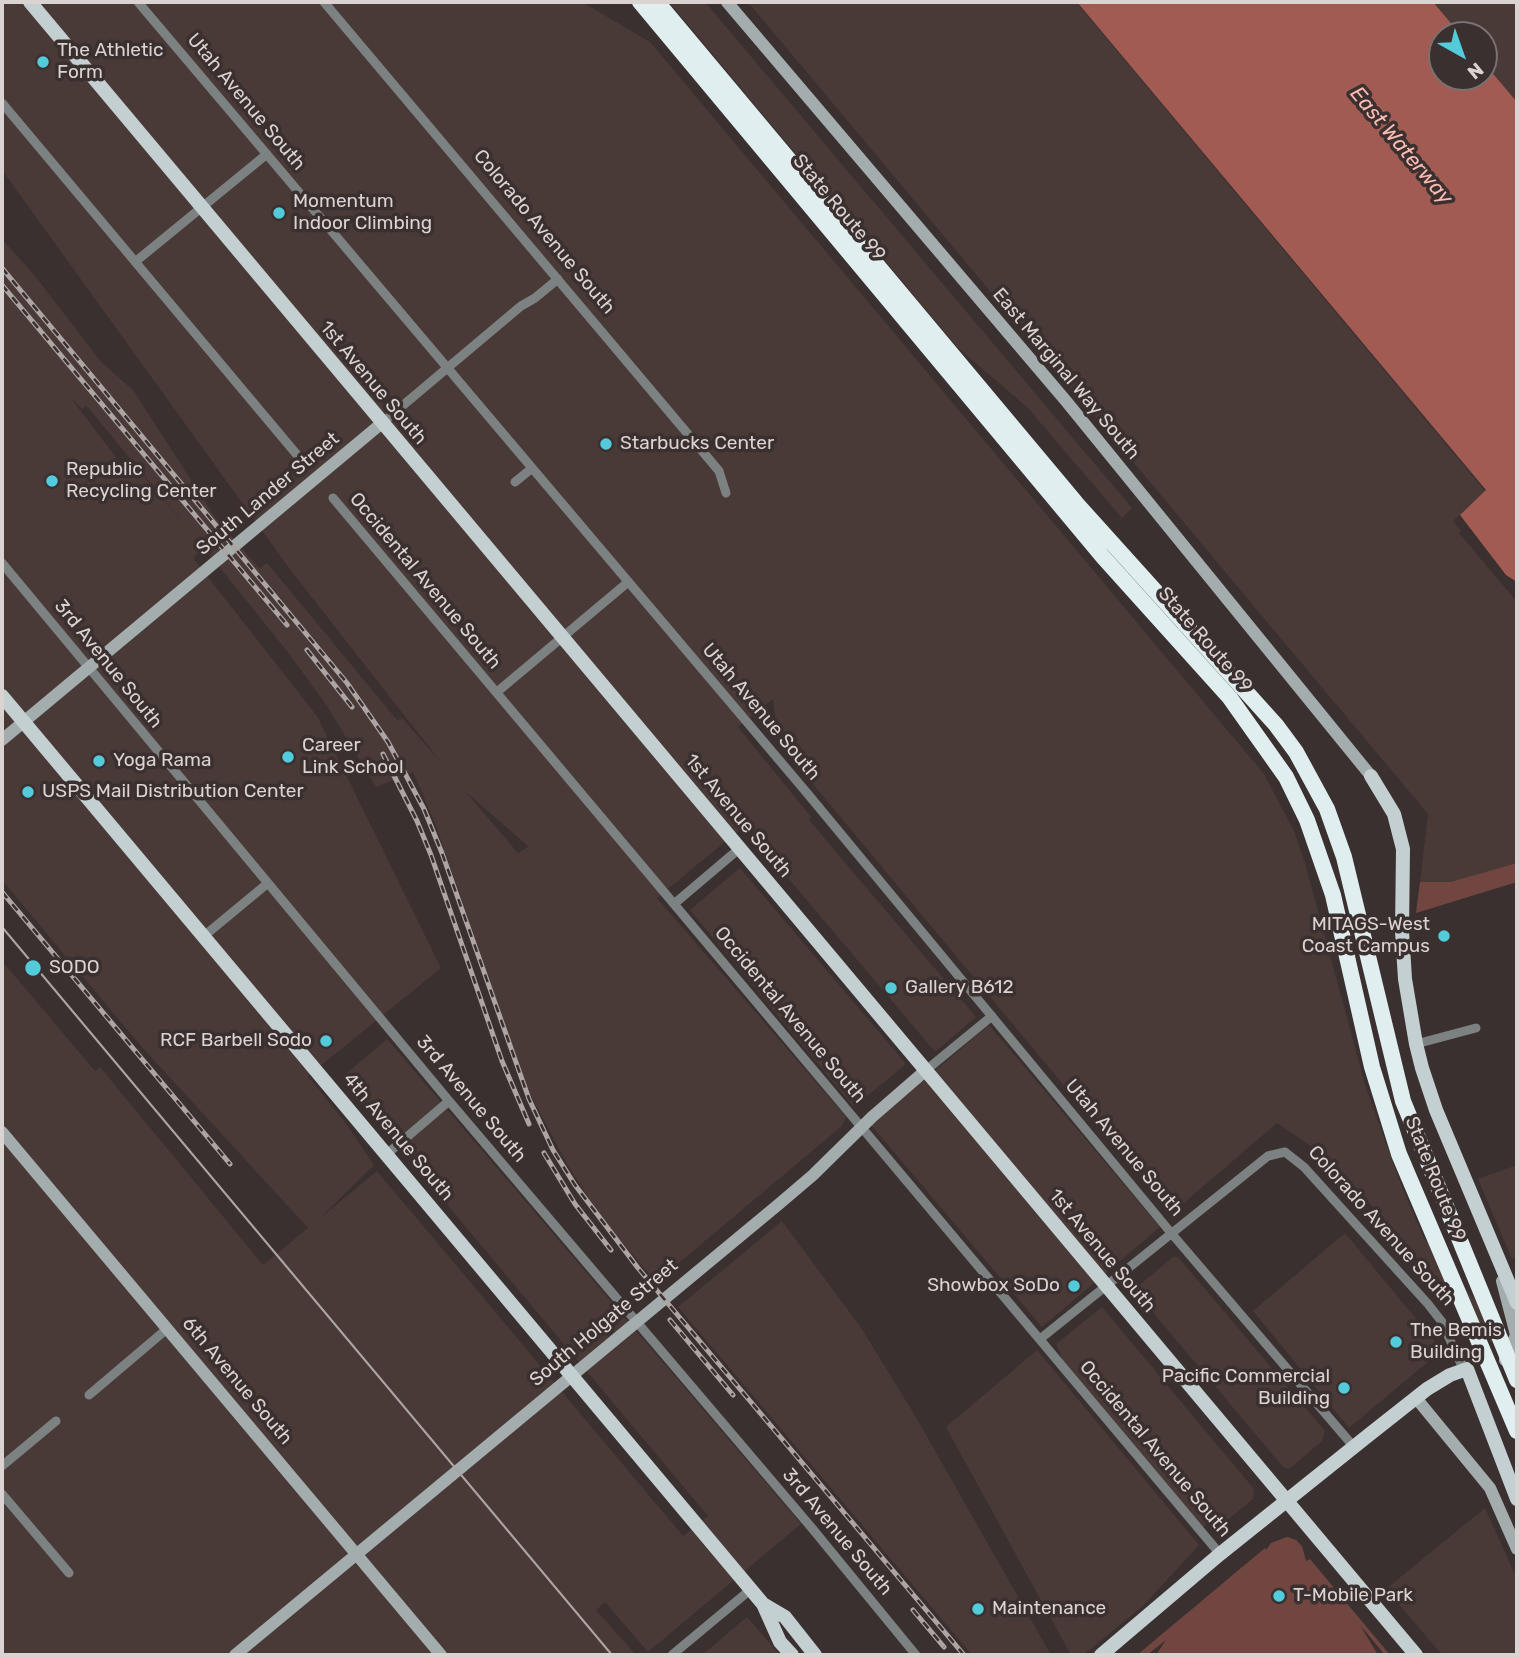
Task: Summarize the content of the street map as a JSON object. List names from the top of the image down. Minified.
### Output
{"streets":{"highway":["State Route 99"],"main road":["East Marginal Way South","1st Avenue South","South Lander Street","4th Avenue South","South Holgate Street","6th Avenue South"],"street":["Utah Avenue South","Colorado Avenue South","Occidental Avenue South","3rd Avenue South"]},"crossings":[["Utah Avenue South","Colorado Avenue South"],["Utah Avenue South","South Lander Street"],["Utah Avenue South","South Holgate Street"],["Colorado Avenue South","South Lander Street"],["1st Avenue South","South Lander Street"],["1st Avenue South","South Holgate Street"],["South Lander Street","3rd Avenue South"],["South Lander Street","4th Avenue South"],["Occidental Avenue South","South Holgate Street"],["3rd Avenue South","South Holgate Street"],["4th Avenue South","South Holgate Street"],["South Holgate Street","6th Avenue South"]],"water":["East Waterway"],"places":["The Athletic Form","Momentum Indoor Climbing","Starbucks Center","Republic Recycling Center","Career Link School","Yoga Rama","USPS Mail Distribution Center","MITAGS-West Coast Campus","SODO","Gallery B612","RCF Barbell Sodo","Showbox SoDo","The Bemis Building","Pacific Commercial Building","T-Mobile Park","Maintenance"],"north":"bottom right"}
